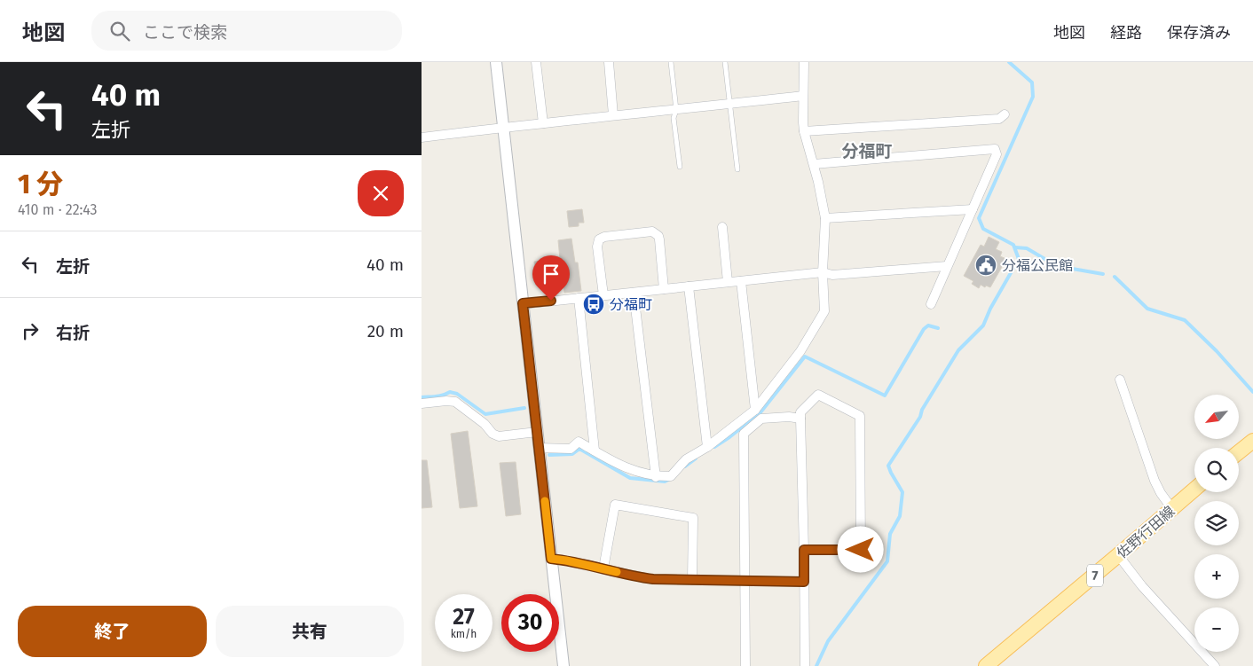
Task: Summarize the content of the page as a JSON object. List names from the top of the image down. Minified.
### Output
{"streets":{"main road":["佐野行田線","7"]},"districts":["分福町"],"places":{"public building":["分福公民館"],"bus stop":["分福町"]},"north":"bottom left","page":{"header":"地図","search":"ここで検索","nav":["地図","経路","保存済み"],"turn":["40 m","左折"],"heading":["1 分","410 m · 22:43"],"list":[{"name":"左折","value":"40 m"},{"name":"右折","value":"20 m"}],"map_buttons":["+","−"],"speed":"27 km/h","limit":"30","buttons":["終了","共有"]}}
